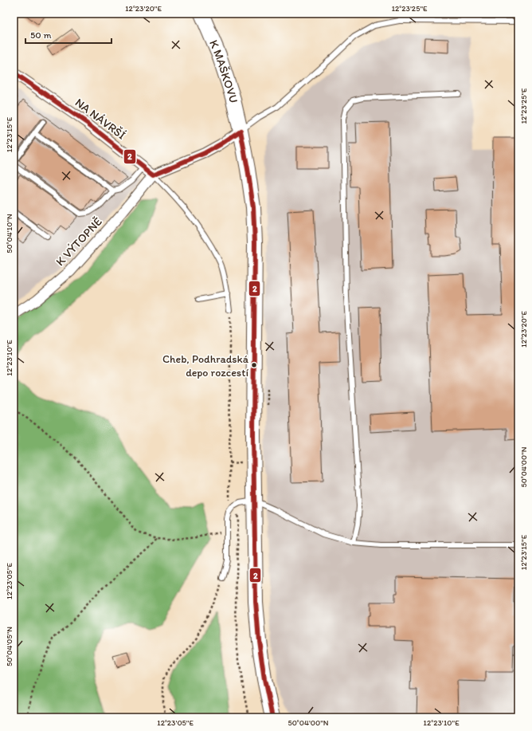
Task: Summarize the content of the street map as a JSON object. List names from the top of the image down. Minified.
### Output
{"streets":{"main road":["K MAŠKOVU"],"street":["NA NÁVRŠÍ","K VÝTOPNĚ"]},"crossings":[["NA NÁVRŠÍ","K VÝTOPNĚ"]],"places":["Cheb, Podhradská depo rozcestí"],"lines":["transit line 2"],"scale_bar":"50 m","coordinates":["12°23'20\"E","12°23'25\"E","12°23'15\"E","50°04'10\"N","12°23'10\"E","50°04'00\"N","12°23'05\"E","50°04'05\"N"]}
